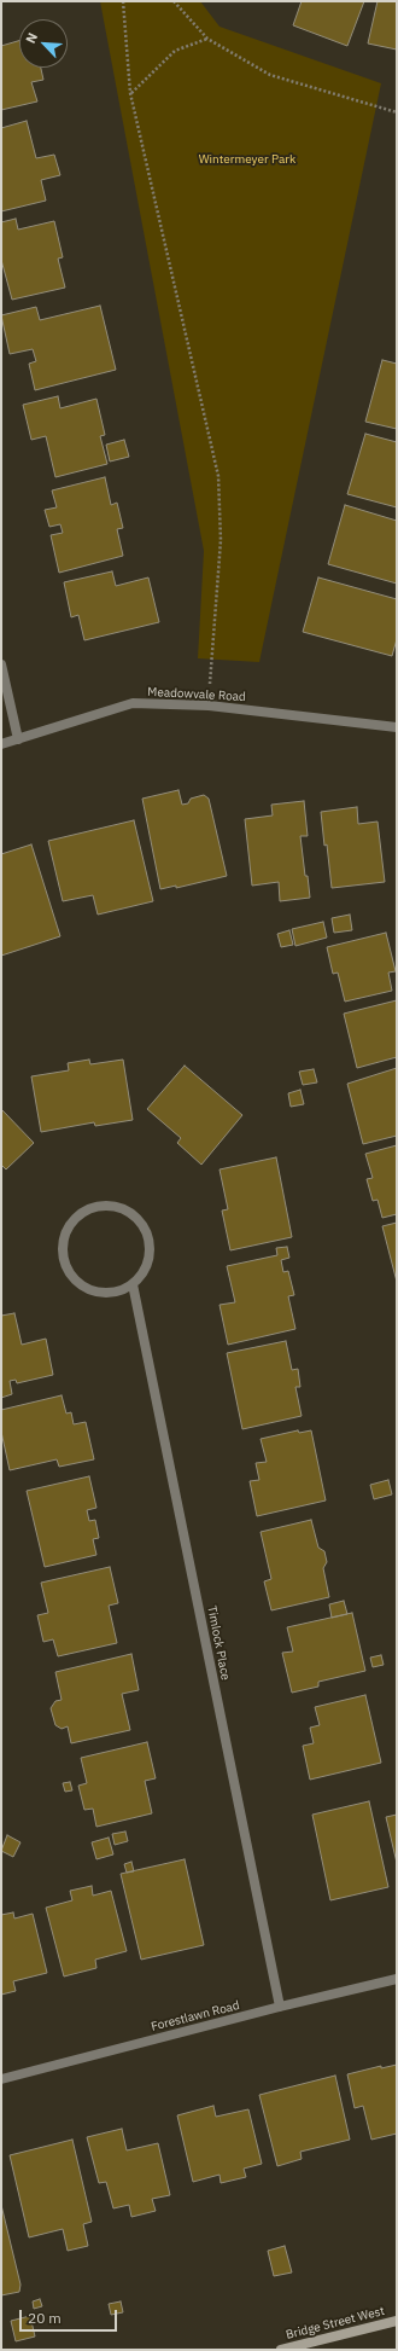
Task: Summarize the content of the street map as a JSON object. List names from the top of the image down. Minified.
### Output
{"streets":{"main road":["Bridge Street West"],"street":["Meadowvale Road","Timlock Place","Forestlawn Road"]},"crossings":[["Timlock Place","Forestlawn Road"]],"parks":["Wintermeyer Park"],"scale_bar":"20 m","north":"top left"}
